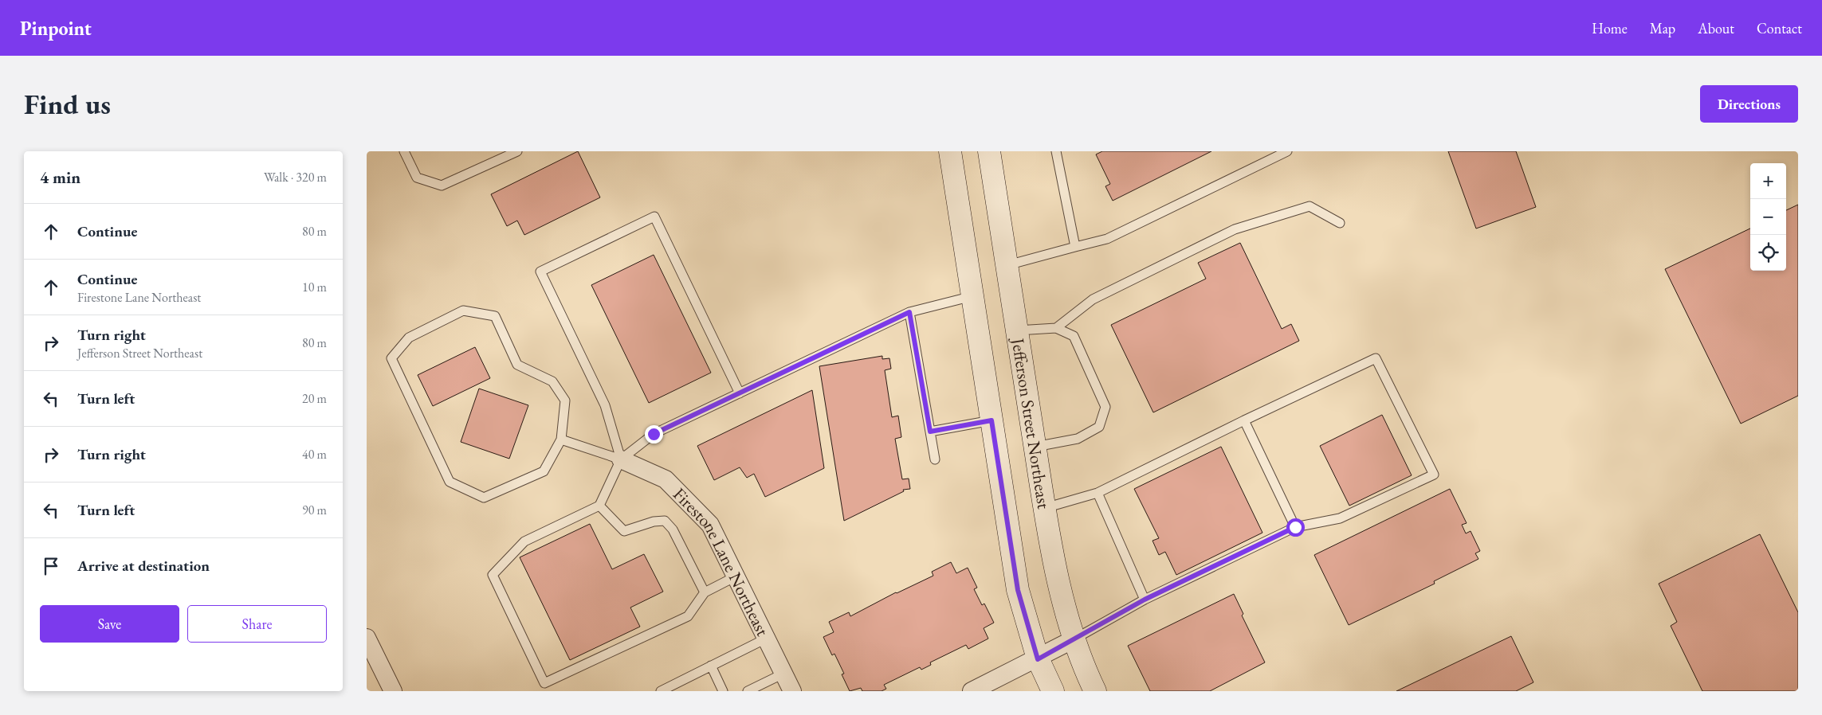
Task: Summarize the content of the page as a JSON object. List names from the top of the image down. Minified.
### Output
{"streets":{"main road":["Jefferson Street Northeast"],"street":["Firestone Lane Northeast"]},"page":{"header":"Pinpoint","nav":["Home","Map","About","Contact"],"buttons":["Directions",["Save","Share"]],"title":"Find us","heading":["4 min","Walk · 320 m"],"map_buttons":["+","−"],"list":[["Continue","80 m"],["Continue","Firestone Lane Northeast","10 m"],["Turn right","Jefferson Street Northeast","80 m"],["Turn left","20 m"],["Turn right","40 m"],["Turn left","90 m"],"Arrive at destination"]}}
